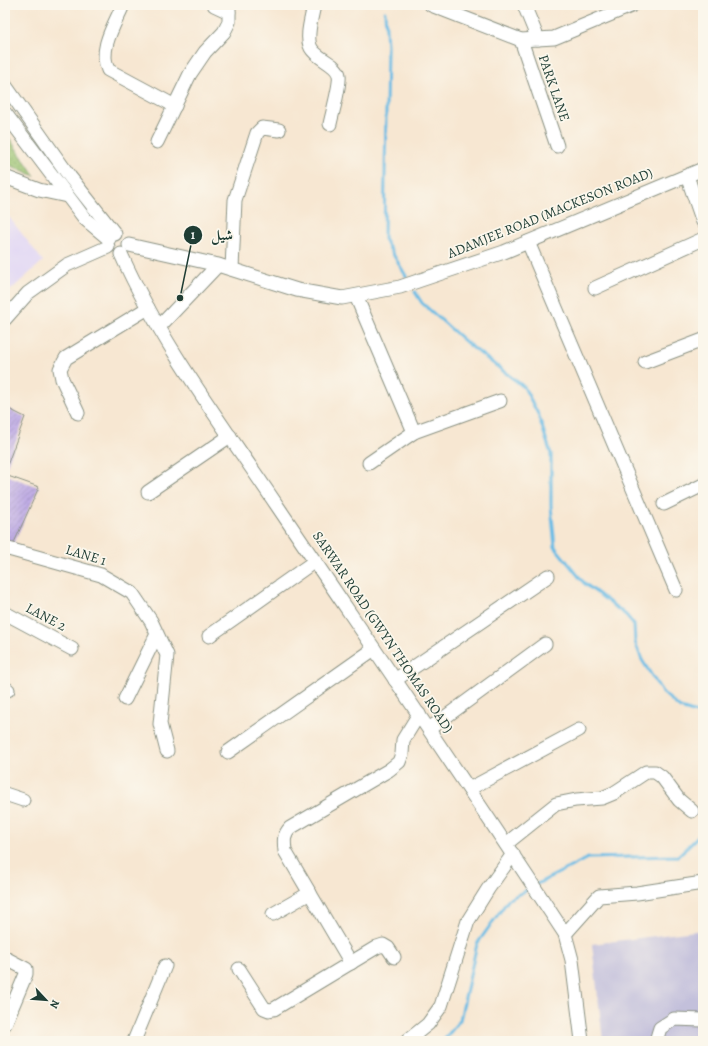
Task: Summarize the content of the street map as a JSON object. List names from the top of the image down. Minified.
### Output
{"streets":{"street":["PARK LANE","ADAMJEE ROAD (MACKESON ROAD)","LANE 1","LANE 2","SARWAR ROAD (GWYN THOMAS ROAD)"]},"crossings":[["ADAMJEE ROAD (MACKESON ROAD)","SARWAR ROAD (GWYN THOMAS ROAD)"]],"places":["شیل"],"north":"bottom right"}
